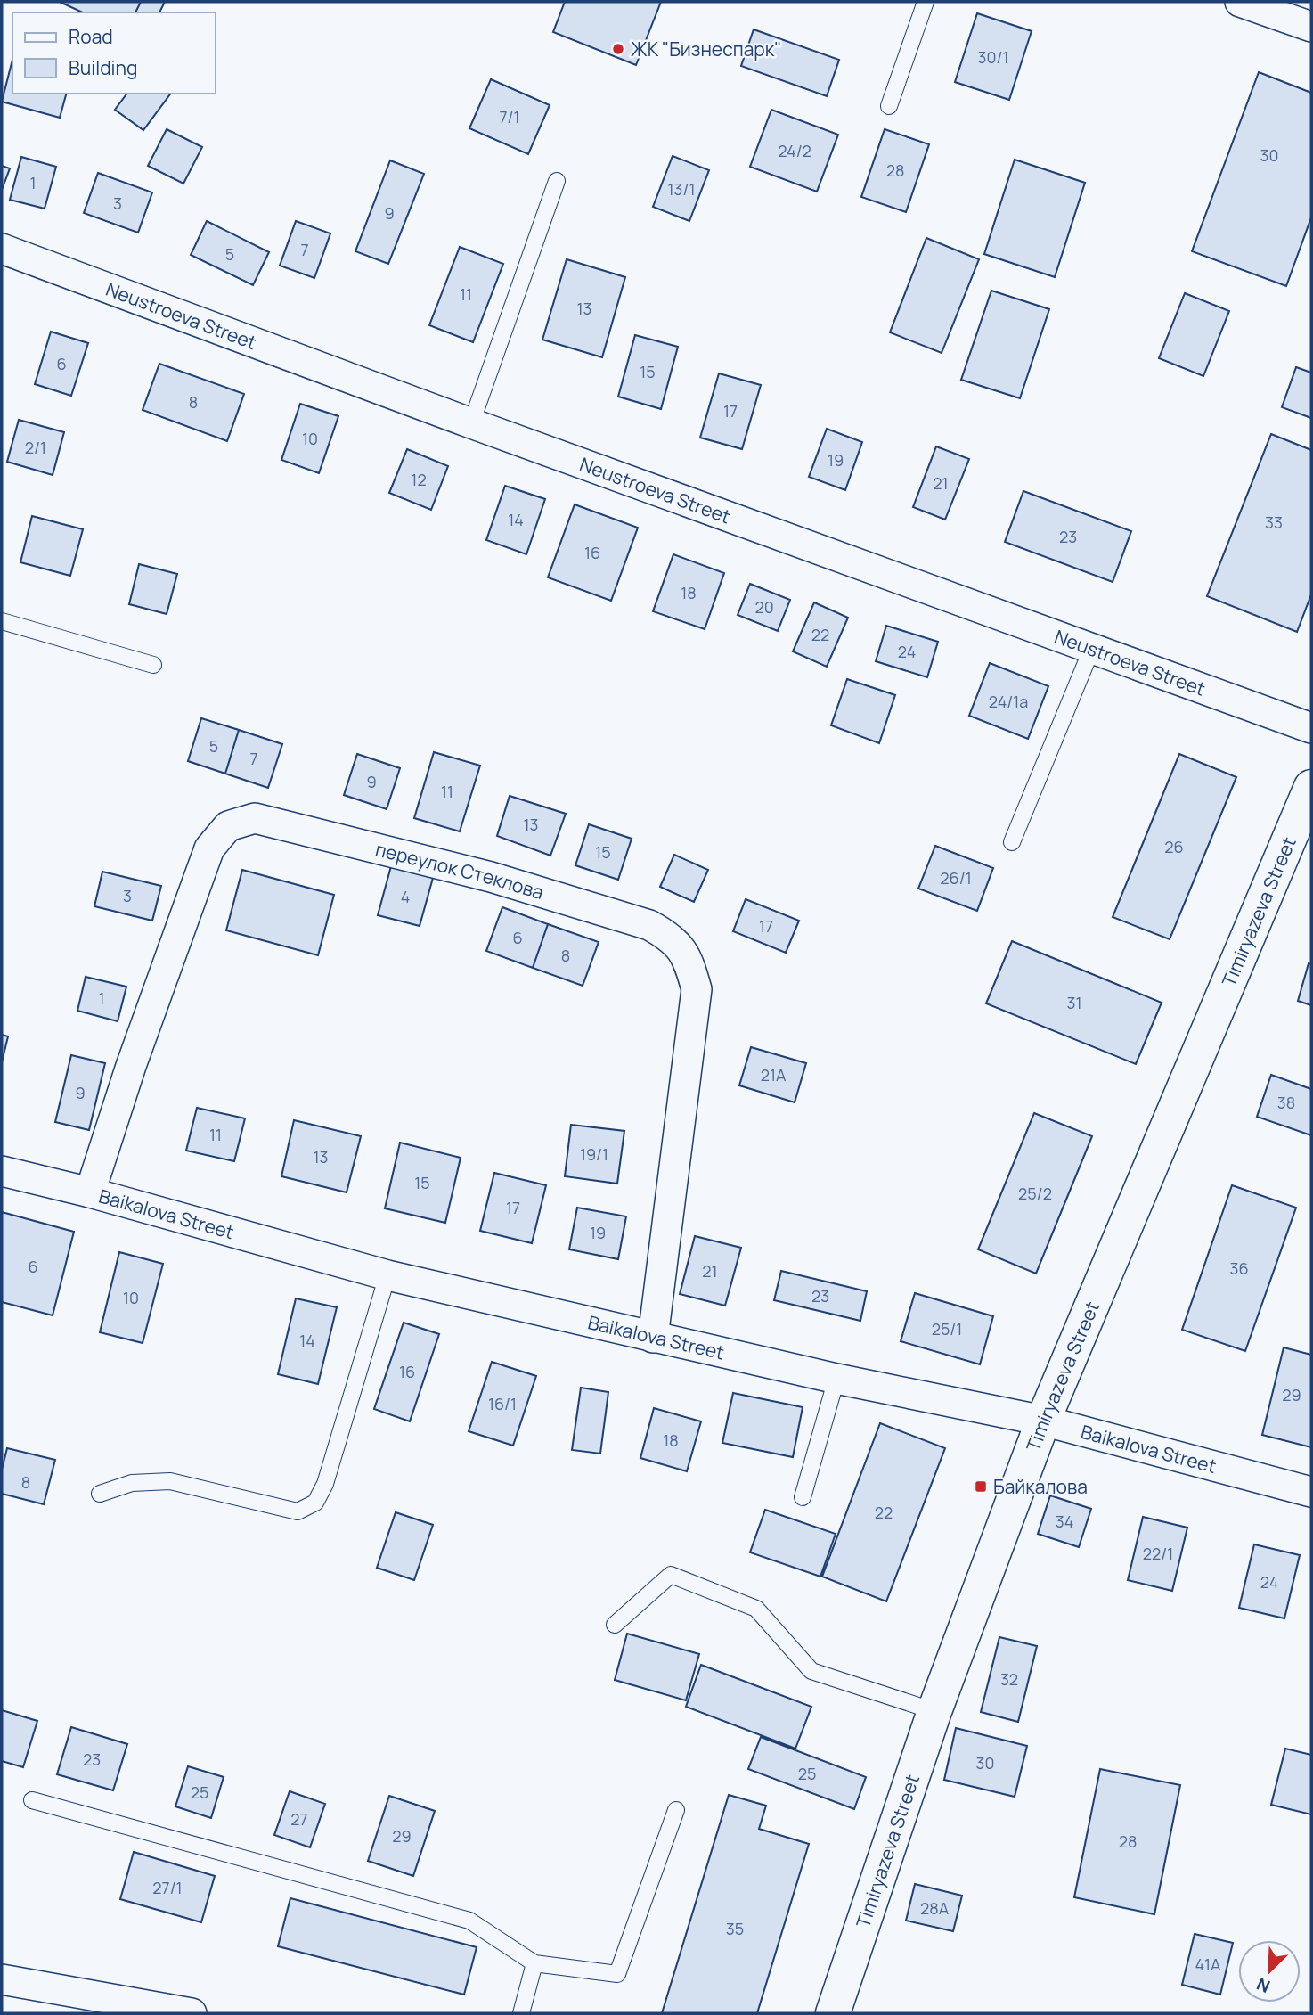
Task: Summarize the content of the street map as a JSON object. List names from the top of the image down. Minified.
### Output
{"streets":{"street":["Neustroeva Street","переулок Стеклова","Timiryazeva Street","Baikalova Street"]},"crossings":[["переулок Стеклова","Baikalova Street"],["Timiryazeva Street","Baikalova Street"]],"places":{"other":["ЖК \"Бизнеспарк\""],"transit":["Байкалова"]},"house_numbers":["30/1","7/1","24/2","30","28","1","13/1","3","9","7","5","11","13","6","15","8","17","10","2/1","19","12","21","14","33","23","16","18","20","22","24","24/1а","5","7","9","11","13","26","15","26/1","3","4","17","6","8","1","31","21А","9","38","11","19/1","13","15","25/2","17","19","6","36","21","23","10","25/1","14","16","29","16/1","18","8","22","34","22/1","24","32","23","30","25","25","27","29","28","27/1","28А","35","41А"],"legend":["Road","Building"],"north":"bottom left"}
